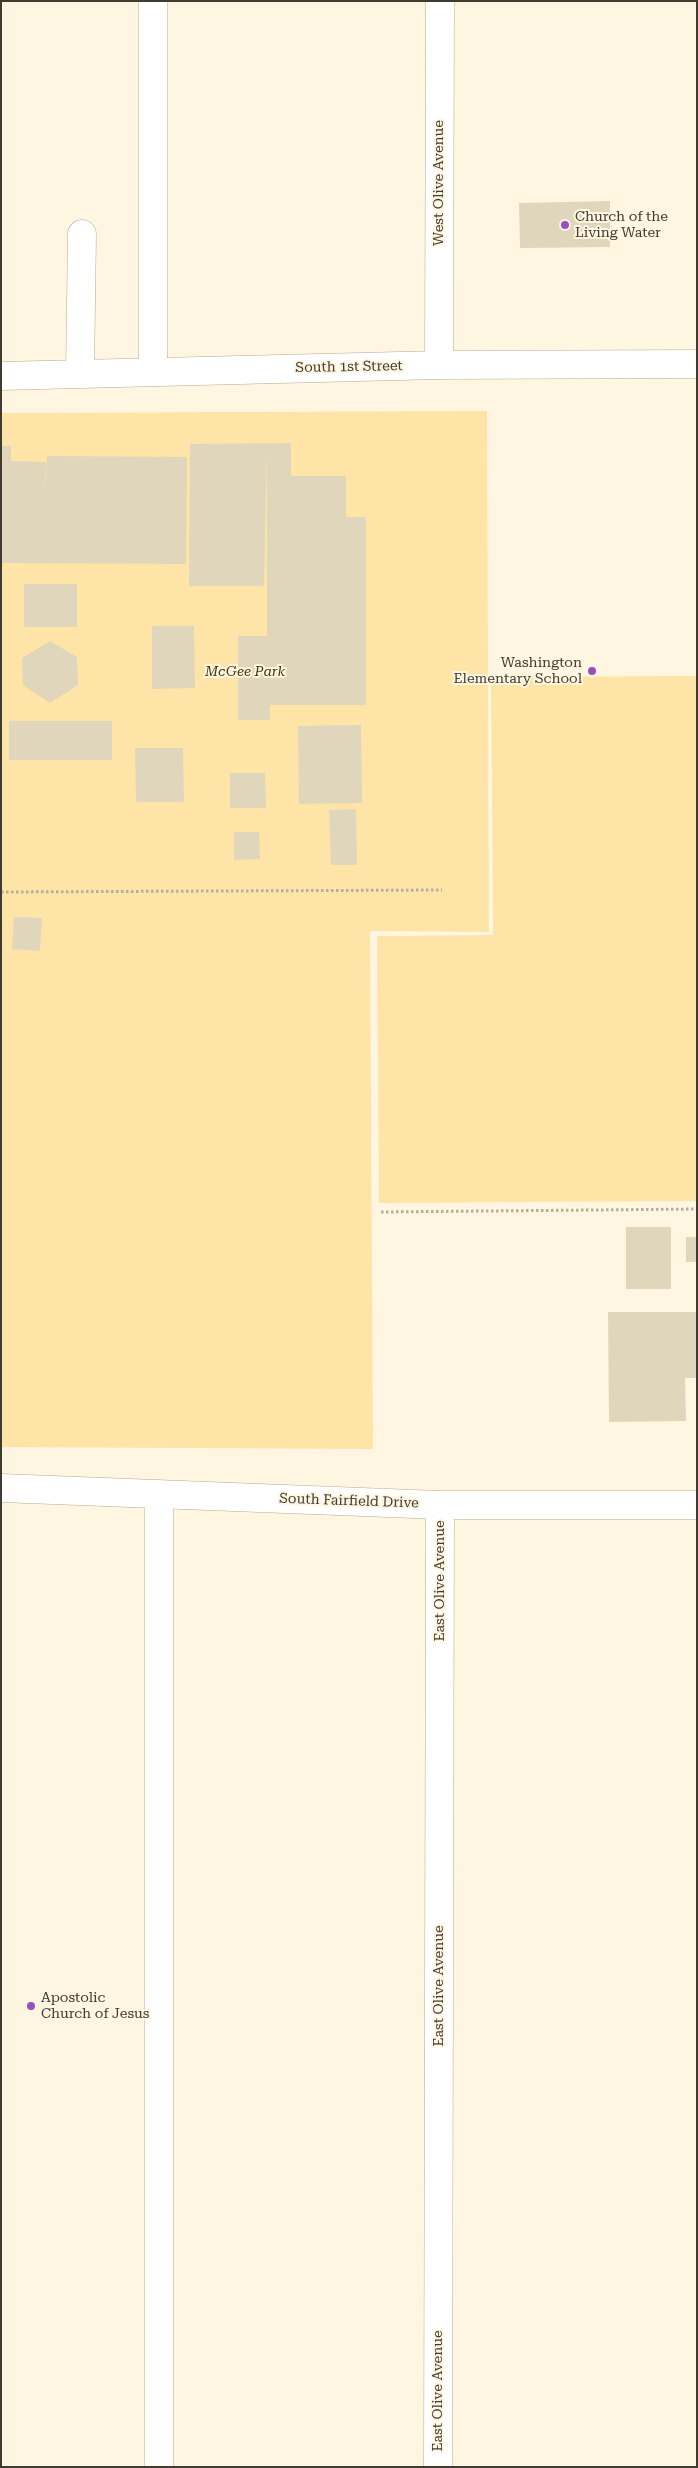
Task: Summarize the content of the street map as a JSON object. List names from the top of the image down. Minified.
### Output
{"streets":{"street":["West Olive Avenue","South 1st Street","South Fairfield Drive","East Olive Avenue"]},"crossings":[["West Olive Avenue","South 1st Street"],["South Fairfield Drive","East Olive Avenue"]],"parks":["McGee Park"],"places":["Church of the Living Water","Washington Elementary School","Apostolic Church of Jesus"]}
